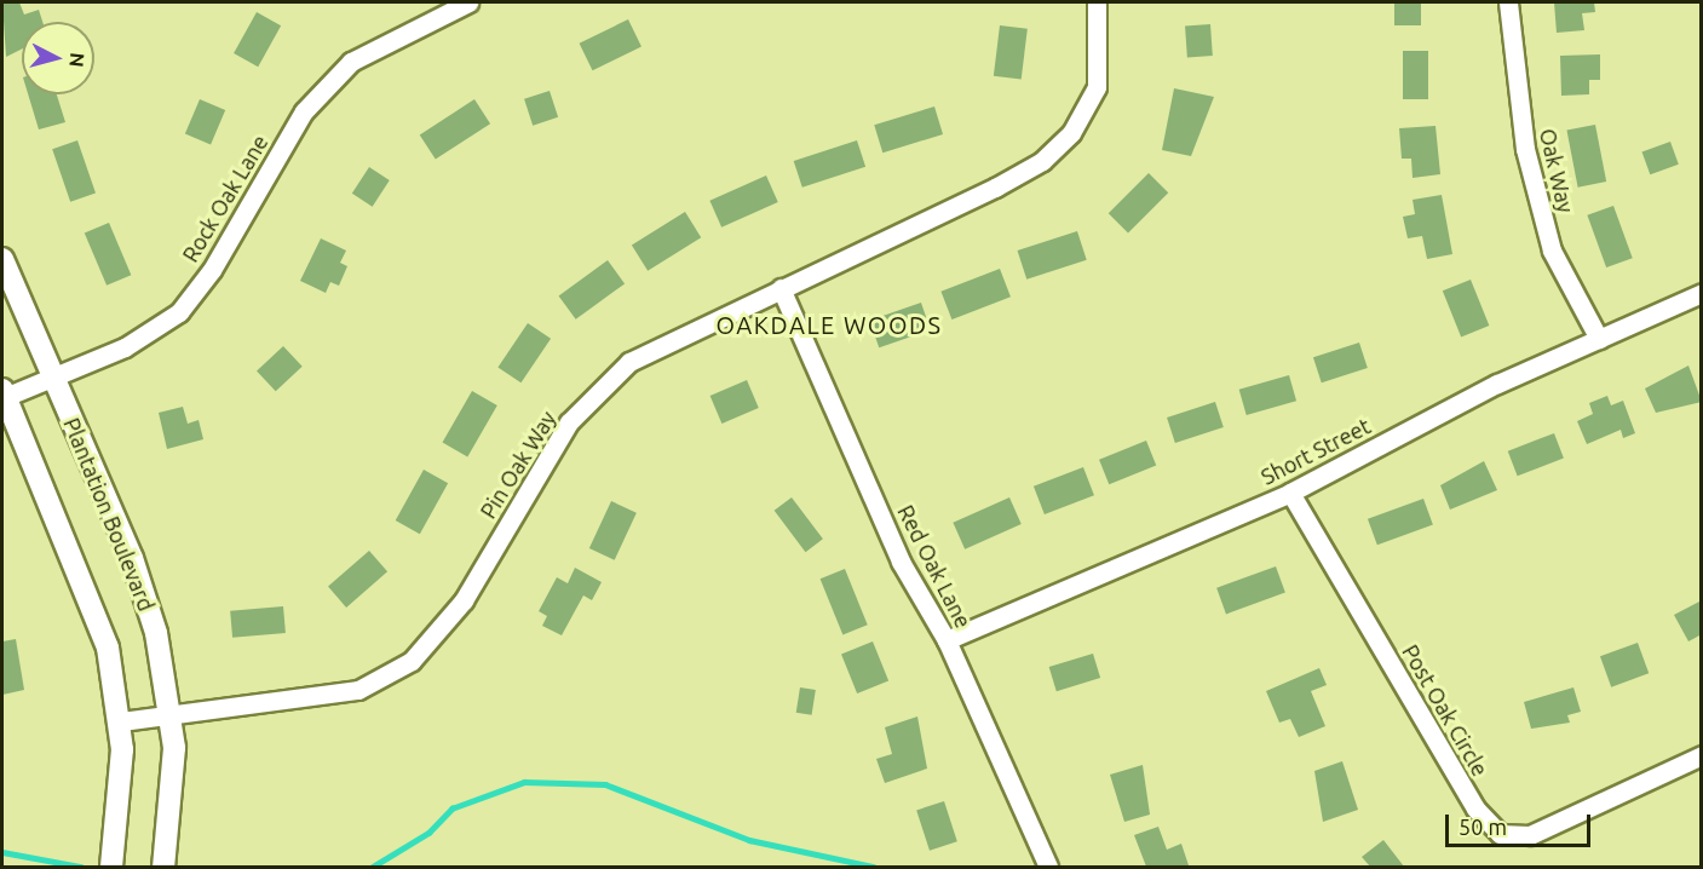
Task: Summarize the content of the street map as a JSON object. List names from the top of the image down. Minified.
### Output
{"streets":{"street":["Oak Way","Rock Oak Lane","Short Street","Pin Oak Way","Plantation Boulevard","Red Oak Lane","Post Oak Circle"]},"crossings":[["Oak Way","Short Street"],["Rock Oak Lane","Plantation Boulevard"],["Short Street","Red Oak Lane"],["Short Street","Post Oak Circle"],["Pin Oak Way","Plantation Boulevard"],["Pin Oak Way","Red Oak Lane"]],"districts":["OAKDALE WOODS"],"scale_bar":"50 m","north":"right"}
